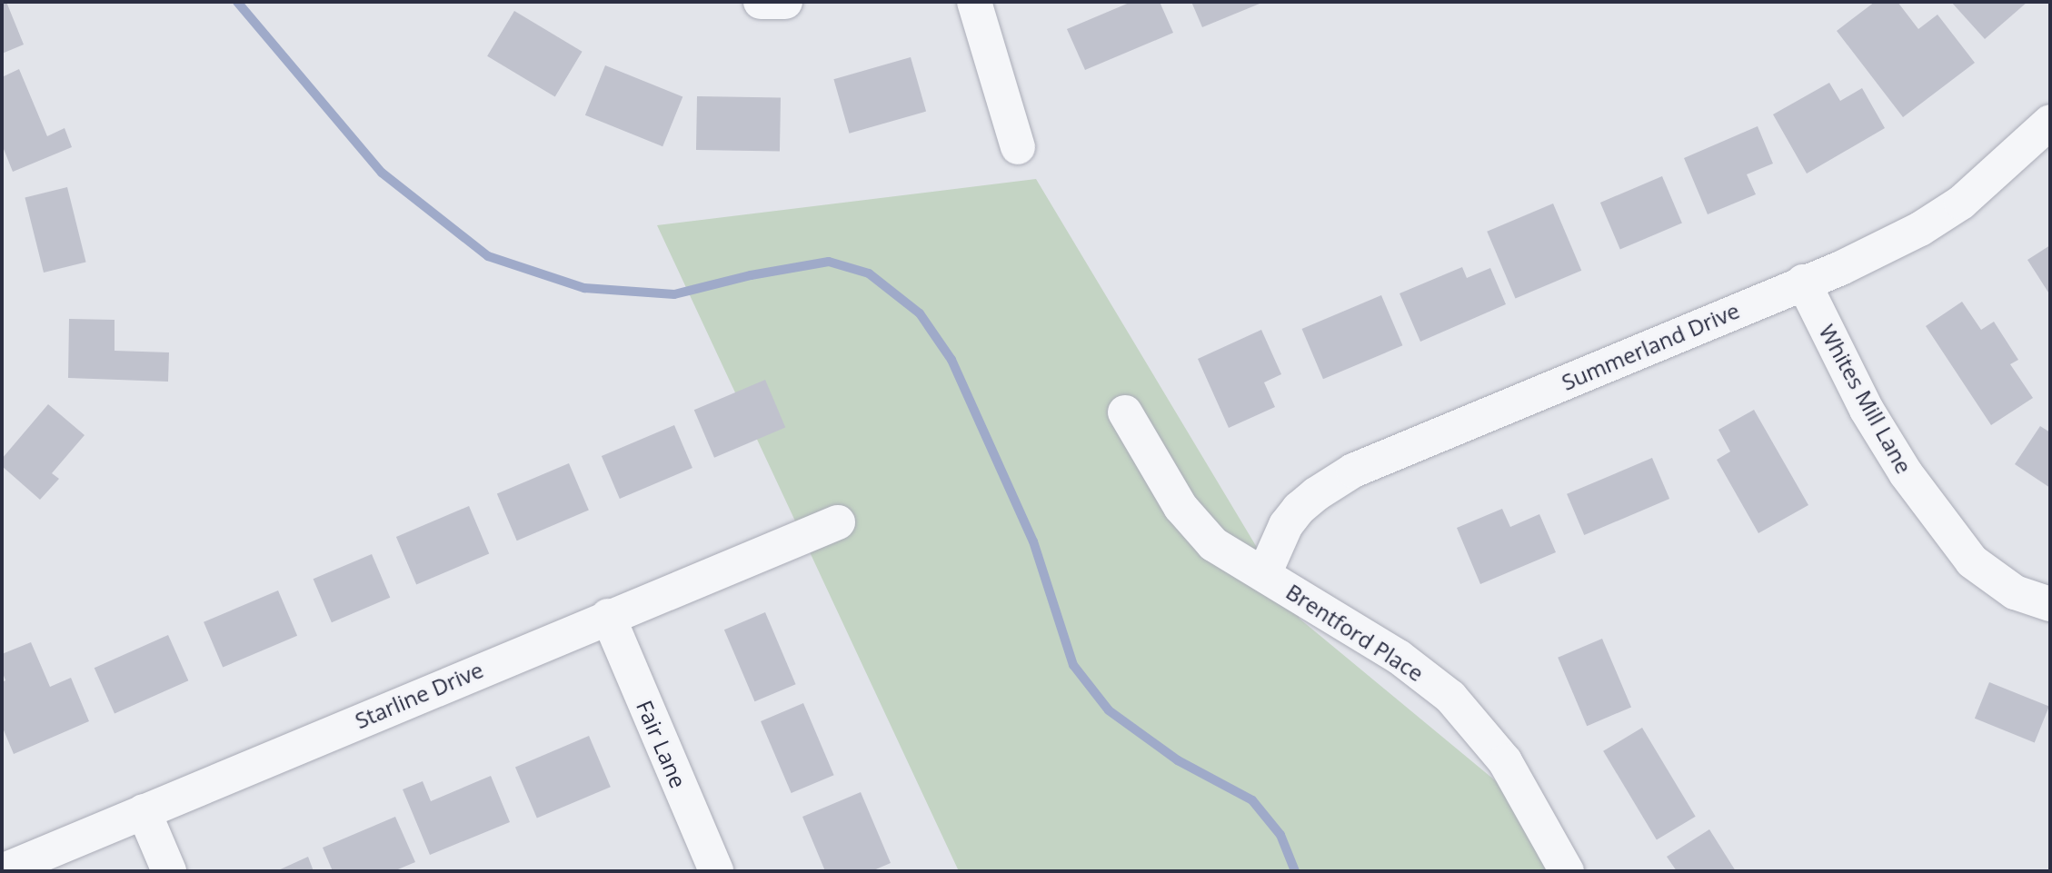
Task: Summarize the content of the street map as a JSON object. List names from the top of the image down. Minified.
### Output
{"streets":{"street":["Summerland Drive","Whites Mill Lane","Brentford Place","Starline Drive","Fair Lane"]},"crossings":[["Summerland Drive","Whites Mill Lane"],["Summerland Drive","Brentford Place"],["Starline Drive","Fair Lane"]]}
